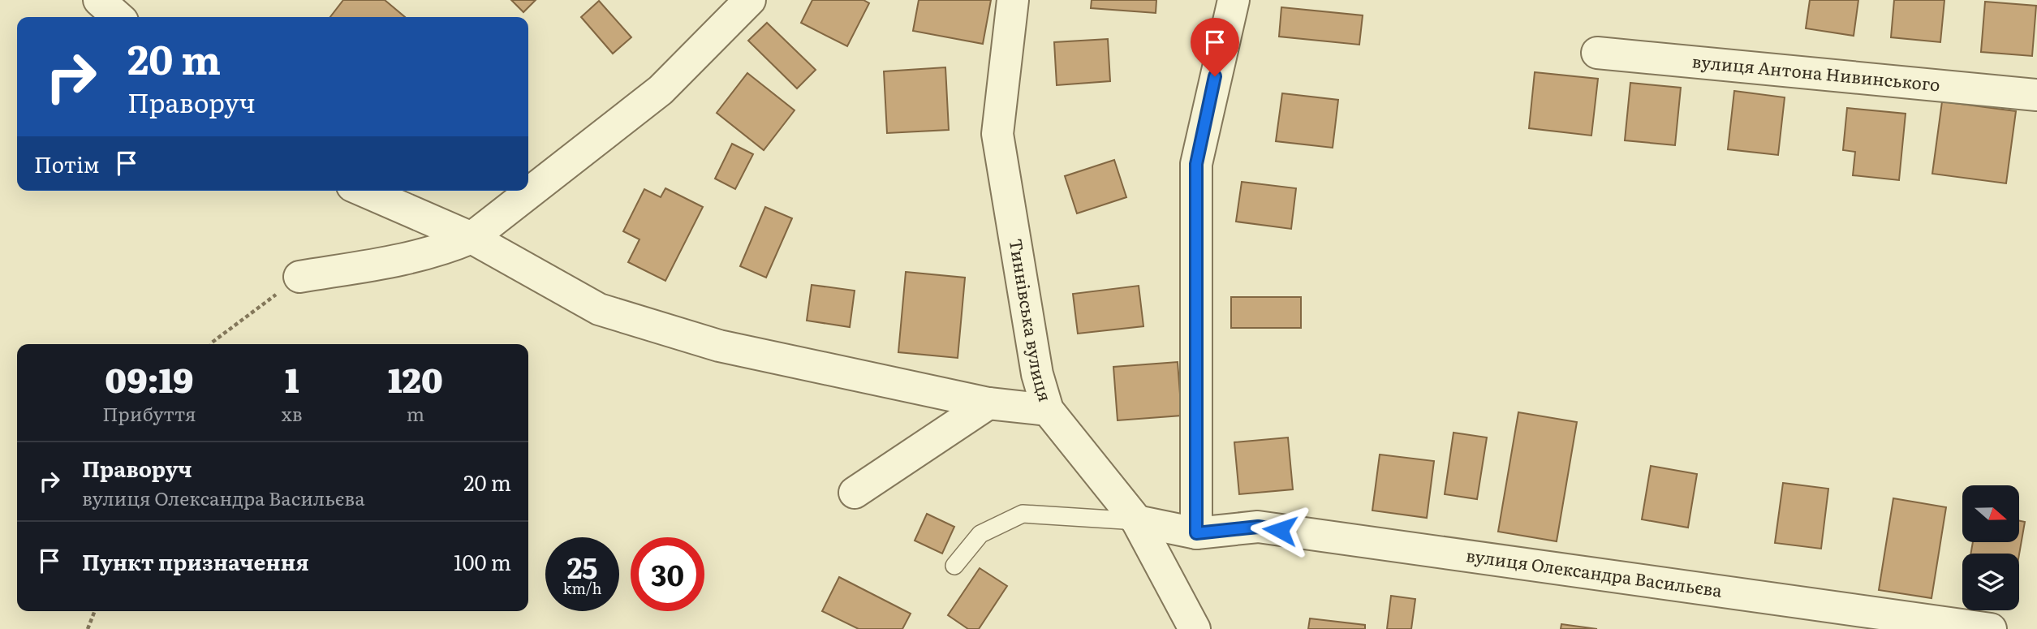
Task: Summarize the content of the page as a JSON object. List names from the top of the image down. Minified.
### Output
{"streets":{"street":["вулиця Антона Нивинського","Тиннівська вулиця","вулиця Олександра Васильєва"]},"crossings":[["Тиннівська вулиця","вулиця Олександра Васильєва"]],"north":"right","page":{"turn":["20 m","Праворуч"],"then":"Потім","eta":["09:19","Прибуття","1","хв","120","m"],"list":[{"name":"Праворуч","note":"вулиця Олександра Васильєва","value":"20 m"},{"name":"Пункт призначення","value":"100 m"}],"speed":"25 km/h","limit":"30"}}
